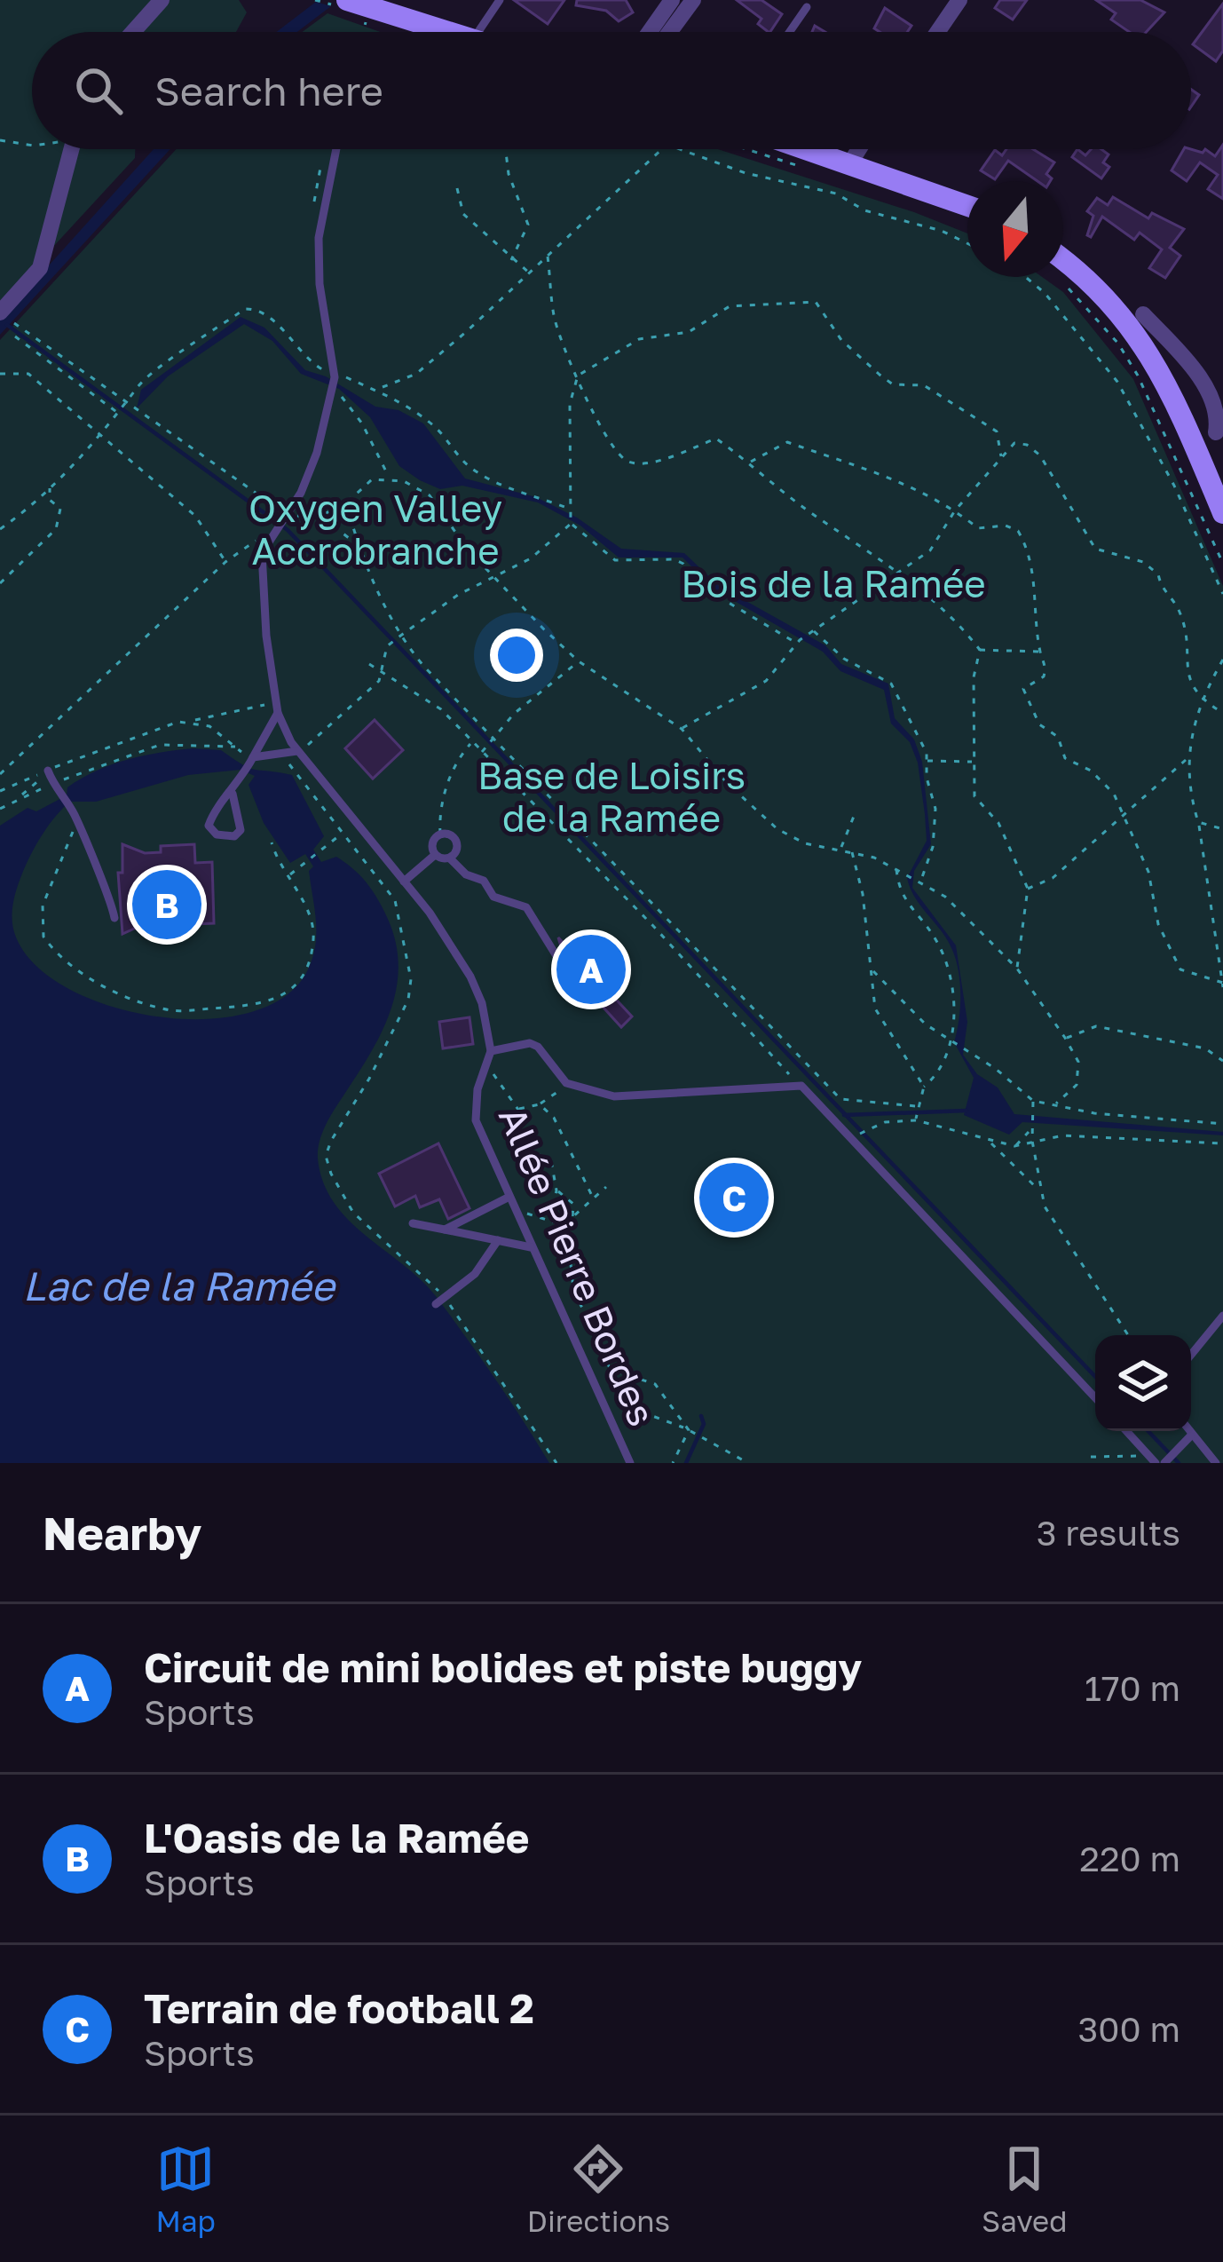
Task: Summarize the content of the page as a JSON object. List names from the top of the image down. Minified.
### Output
{"streets":{"lane":["Allée Pierre Bordes"]},"water":["Lac de la Ramée"],"parks":["Oxygen Valley Accrobranche","Bois de la Ramée","Base de Loisirs de la Ramée"],"north":"bottom","page":{"search":"Search here","pins":["B","A","C"],"heading":["Nearby","3 results"],"list":[{"mark":"A","name":"Circuit de mini bolides et piste buggy","note":"Sports","value":"170 m"},{"mark":"B","name":"L'Oasis de la Ramée","note":"Sports","value":"220 m"},{"mark":"C","name":"Terrain de football 2","note":"Sports","value":"300 m"}],"nav":["Map","Directions","Saved"]}}
